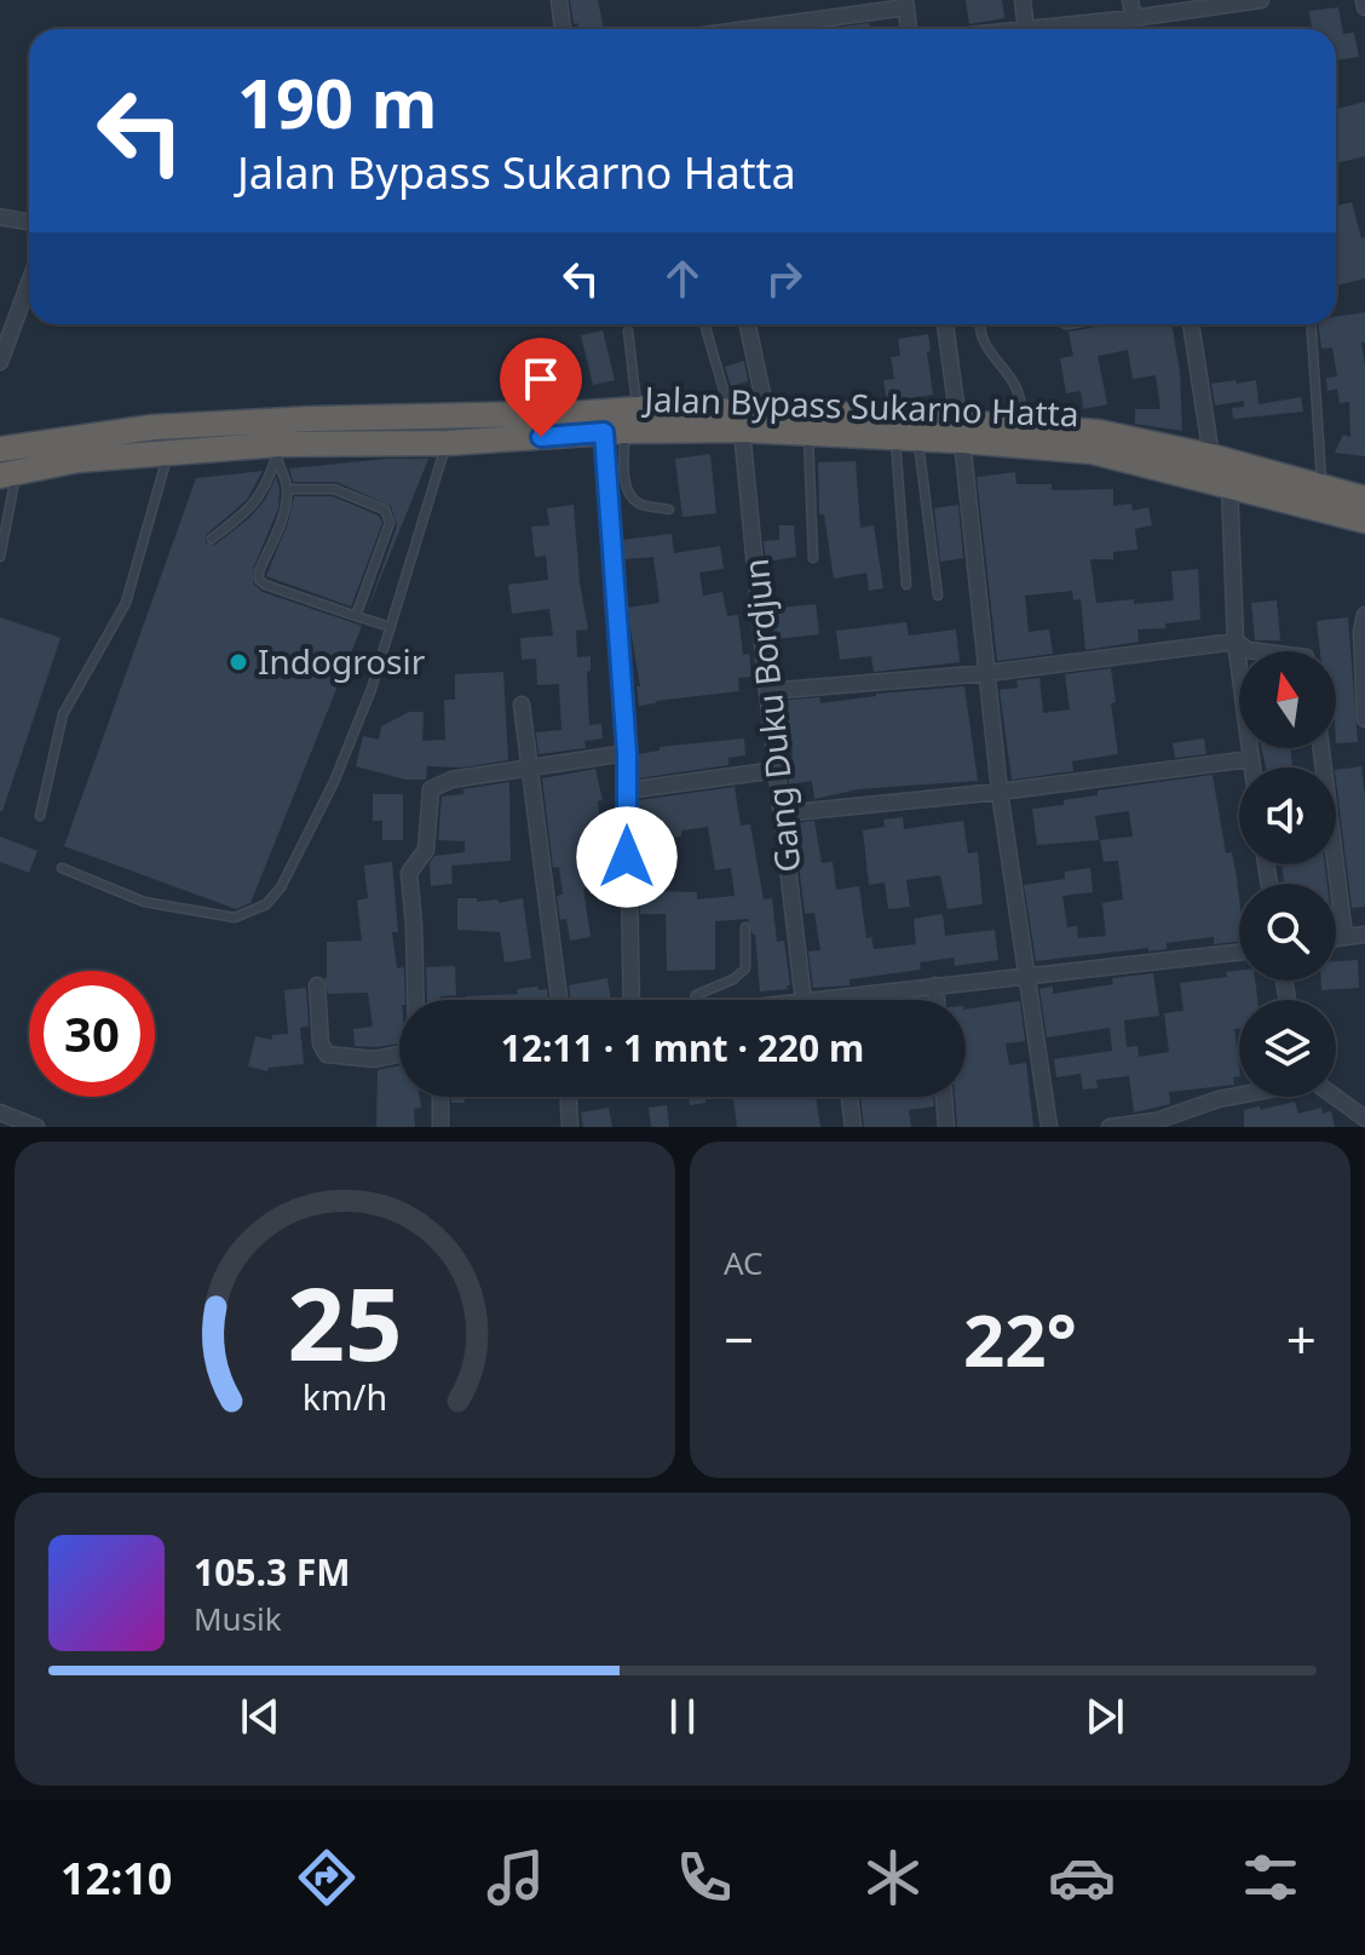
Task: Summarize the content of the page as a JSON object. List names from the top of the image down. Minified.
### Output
{"streets":{"highway":["Jalan Bypass Sukarno Hatta"],"street":["Gang Duku Bordjun"]},"crossings":[["Jalan Bypass Sukarno Hatta","Gang Duku Bordjun"]],"places":["Indogrosir"],"north":"top","page":{"turn":["190 m","Jalan Bypass Sukarno Hatta"],"limit":"30","trip":"12:11 · 1 mnt · 220 m","tile":"AC","heat":["−","22°","+"],"song":["105.3 FM","Musik"],"tabs":"12:10","gauge":["25","km/h"]}}
